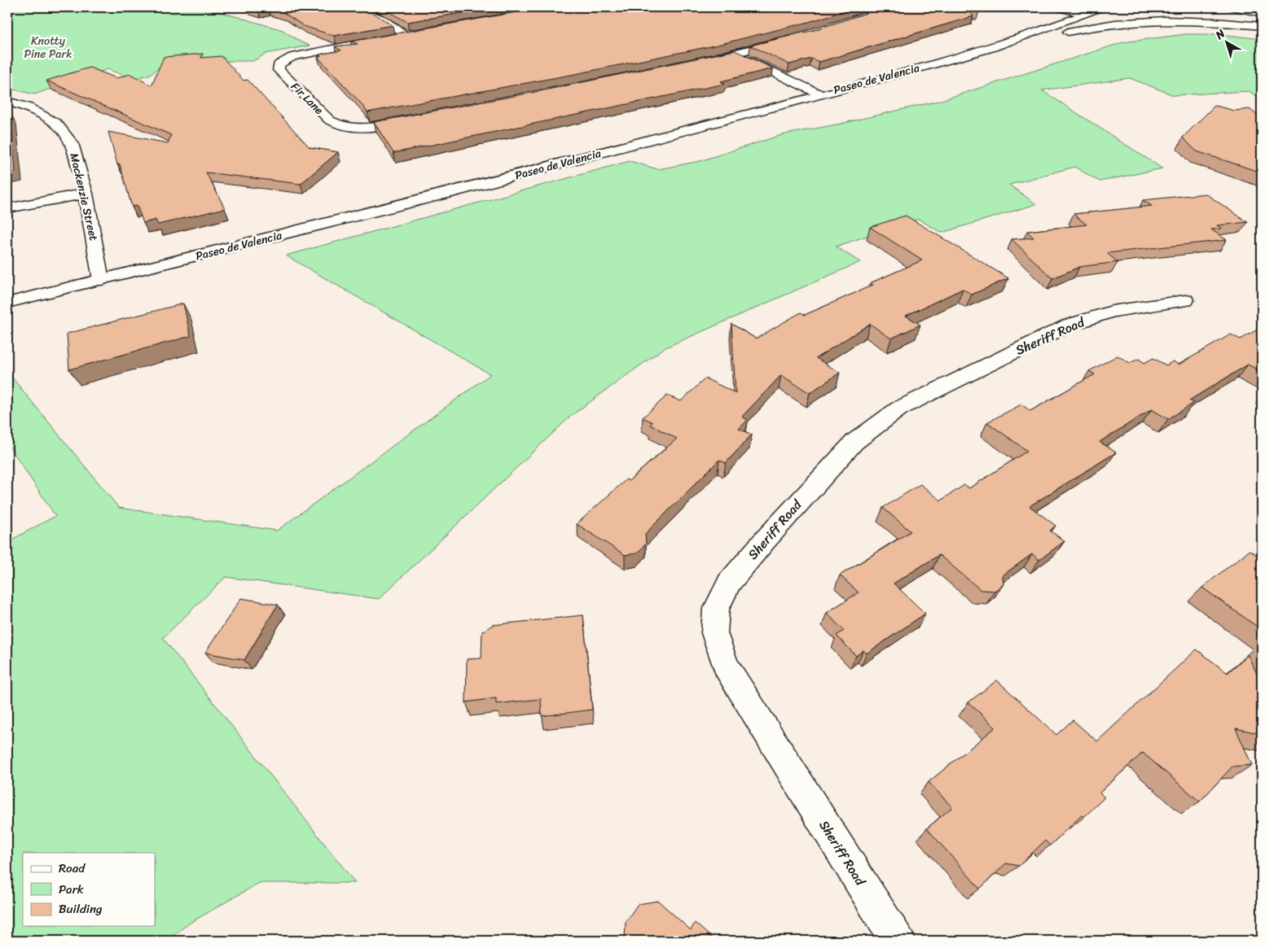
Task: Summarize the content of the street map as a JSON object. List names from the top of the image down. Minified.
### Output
{"streets":{"street":["Paseo de Valencia","Fir Lane","Mackenzie Street","Sheriff Road"]},"crossings":[["Paseo de Valencia","Mackenzie Street"]],"parks":["Knotty Pine Park"],"legend":["Road","Park","Building"],"north":"top left"}
